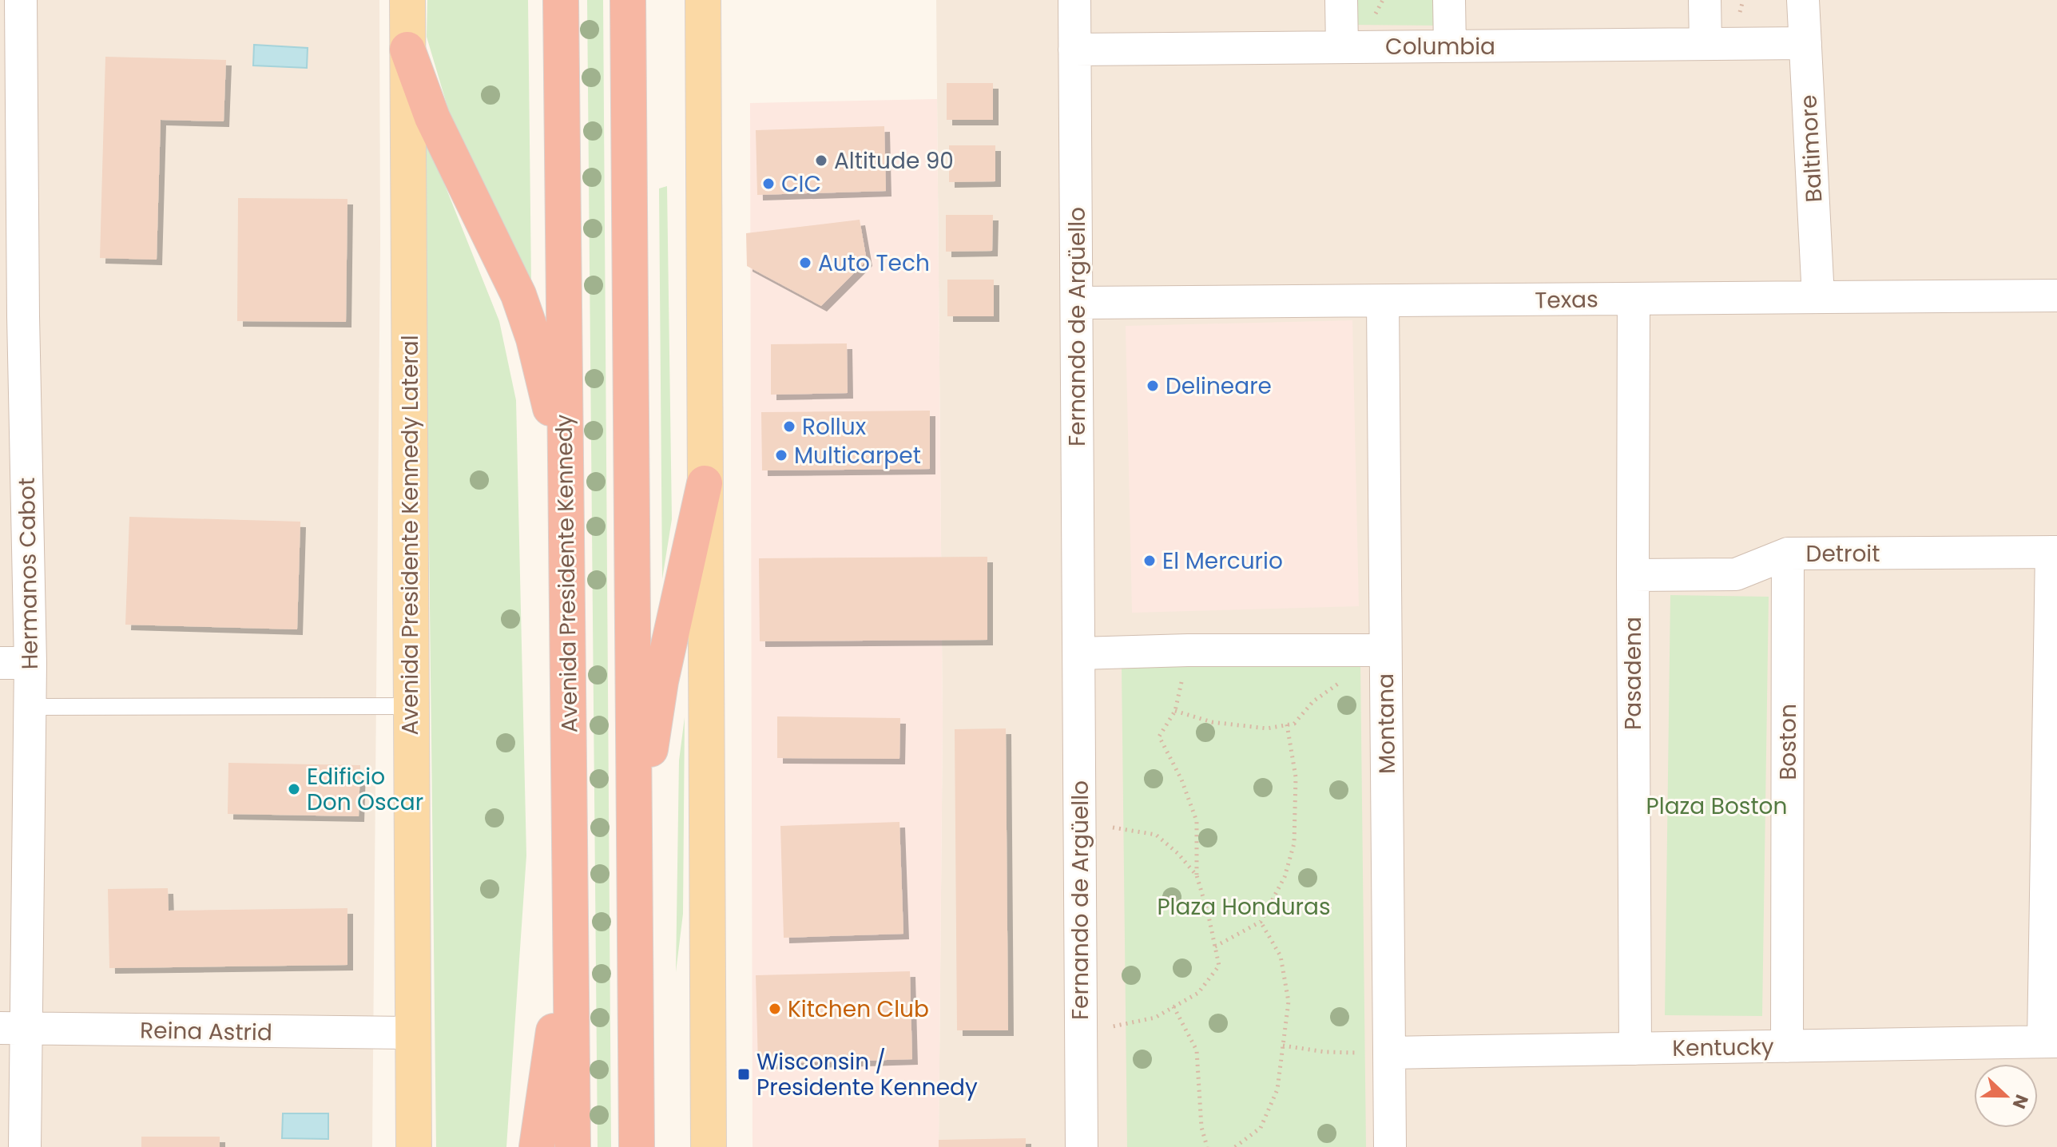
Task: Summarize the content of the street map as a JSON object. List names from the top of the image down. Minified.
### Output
{"streets":{"highway":["Avenida Presidente Kennedy"],"main road":["Avenida Presidente Kennedy Lateral"],"street":["Columbia","Baltimore","Texas","Fernando de Argüello","Detroit","Hermanos Cabot","Pasadena","Montana","Boston","Reina Astrid","Kentucky"]},"crossings":[["Columbia","Baltimore"],["Columbia","Fernando de Argüello"],["Baltimore","Texas"],["Texas","Fernando de Argüello"],["Texas","Pasadena"],["Texas","Montana"],["Avenida Presidente Kennedy Lateral","Reina Astrid"],["Detroit","Pasadena"],["Detroit","Boston"],["Hermanos Cabot","Reina Astrid"],["Pasadena","Kentucky"],["Montana","Kentucky"],["Boston","Kentucky"]],"parks":["Plaza Boston","Plaza Honduras"],"places":{"other":["Altitude 90","CIC","Auto Tech","Delineare","Rollux","Multicarpet","El Mercurio","Edificio Don Oscar","Kitchen Club"],"transit":["Wisconsin / Presidente Kennedy"]},"north":"right"}
